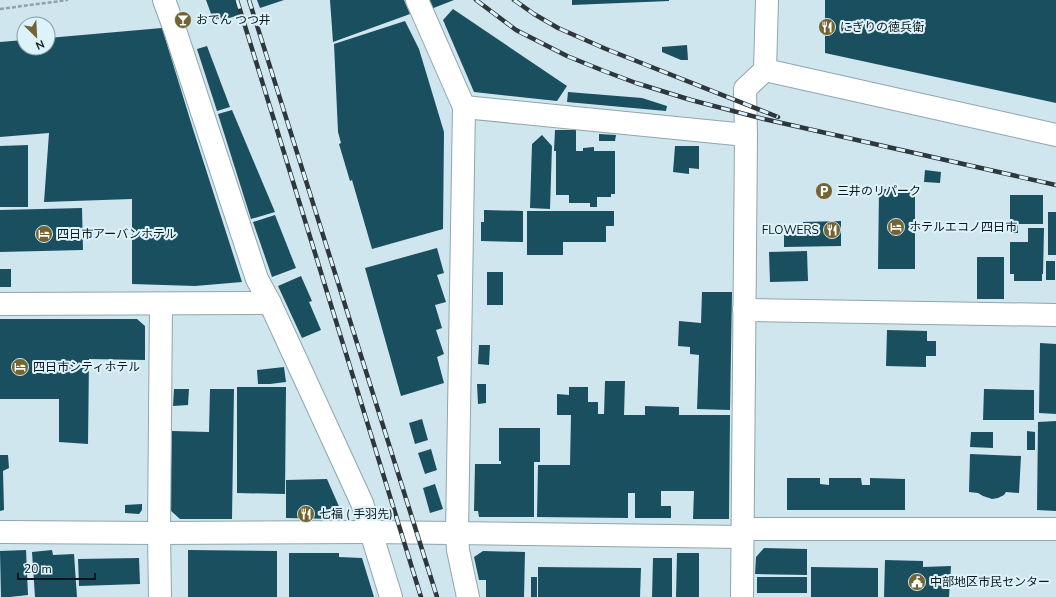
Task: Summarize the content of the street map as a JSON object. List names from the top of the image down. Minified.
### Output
{"places":{"bar":["おでん つつ井"],"restaurant":["にぎりの徳兵衛","FLOWERS","七福 ( 手羽先)"],"parking":["三井のリパーク"],"hotel":["ホテルエコノ四日市","四日市アーバンホテル","四日市シティホテル"],"public building":["中部地区市民センター"]},"scale_bar":"20 m","north":"bottom right"}
